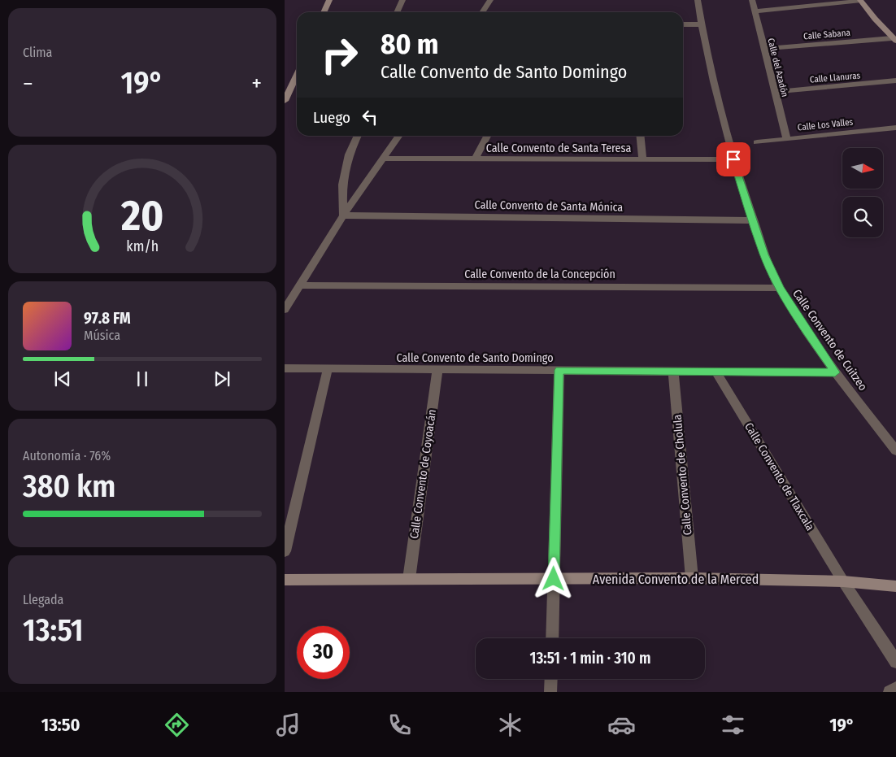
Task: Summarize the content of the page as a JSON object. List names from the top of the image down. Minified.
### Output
{"streets":{"street":["Calle Sabana","Calle del Azadón","Calle Llanuras","Calle Los Valles","Calle Convento de Santa Teresa","Calle Convento de Santa Mónica","Calle Convento de la Concepción","Calle Convento de Cuitzeo","Calle Convento de Santo Domingo","Calle Convento de Coyoacán","Calle Convento de Cholula","Calle Convento de Tlaxcala","Avenida Convento de la Merced"]},"crossings":[["Calle Sabana","Calle del Azadón"],["Calle del Azadón","Calle Llanuras"],["Calle del Azadón","Calle Los Valles"],["Calle Convento de Santa Teresa","Calle Convento de Cuitzeo"],["Calle Convento de Santa Mónica","Calle Convento de Cuitzeo"],["Calle Convento de la Concepción","Calle Convento de Cuitzeo"],["Calle Convento de Cuitzeo","Calle Convento de Santo Domingo"],["Calle Convento de Santo Domingo","Calle Convento de Coyoacán"],["Calle Convento de Santo Domingo","Calle Convento de Cholula"],["Calle Convento de Santo Domingo","Calle Convento de Tlaxcala"],["Calle Convento de Coyoacán","Avenida Convento de la Merced"],["Calle Convento de Cholula","Avenida Convento de la Merced"],["Calle Convento de Tlaxcala","Avenida Convento de la Merced"]],"north":"right","page":{"tile":["Clima",["Autonomía · 76%","380 km"],["Llegada","13:51"]],"turn":["80 m","Calle Convento de Santo Domingo"],"heat":["−","19°","+"],"then":"Luego","song":["97.8 FM","Música"],"limit":"30","trip":"13:51 · 1 min · 310 m","tabs":["13:50","19°"],"gauge":["20","km/h"]}}
